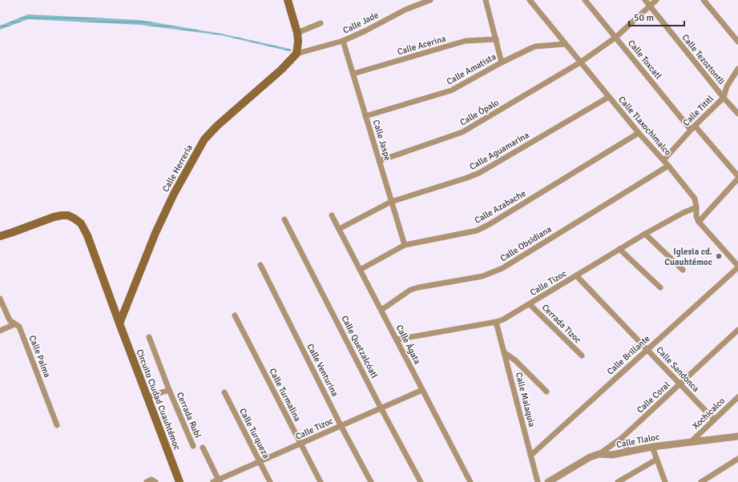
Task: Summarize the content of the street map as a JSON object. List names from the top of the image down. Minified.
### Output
{"streets":{"main road":["Calle Herrería","Circuito Ciudad Cuauhtémoc"],"street":["Calle Jade","Calle Acerina","Calle Toxcatl","Calle Tezoztontli","Calle Amatista","Calle Tititl","Calle Ópalo","Calle Tlaxochimalco","Calle Jaspe","Calle Aguamarina","Calle Azabache","Calle Obsidiana","Calle Tizoc","Cerrada Tizoc","Calle Ágata","Calle Quetzalcóatl","Calle Brillante","Calle Palma","Calle Sandonca","Calle Venturina","Calle Turmalina","Calle Coral","Calle Malaquia","Xochicalco","Cerrada Rubí","Calle Turqueza","Calle Tlaloc"]},"crossings":[["Calle Jade","Calle Jaspe"],["Calle Jade","Calle Herrería"],["Calle Acerina","Calle Jaspe"],["Calle Toxcatl","Calle Tititl"],["Calle Toxcatl","Calle Ópalo"],["Calle Tezoztontli","Calle Tititl"],["Calle Tezoztontli","Calle Ópalo"],["Calle Amatista","Calle Tlaxochimalco"],["Calle Amatista","Calle Jaspe"],["Calle Tititl","Calle Tlaxochimalco"],["Calle Ópalo","Calle Tlaxochimalco"],["Calle Ópalo","Calle Jaspe"],["Calle Tlaxochimalco","Calle Aguamarina"],["Calle Tlaxochimalco","Calle Azabache"],["Calle Tlaxochimalco","Calle Obsidiana"],["Calle Tlaxochimalco","Calle Tizoc"],["Calle Jaspe","Calle Aguamarina"],["Calle Jaspe","Calle Azabache"],["Calle Aguamarina","Calle Ágata"],["Calle Herrería","Circuito Ciudad Cuauhtémoc"],["Calle Azabache","Calle Ágata"],["Calle Obsidiana","Calle Ágata"],["Calle Tizoc","Cerrada Tizoc"],["Calle Tizoc","Calle Ágata"],["Calle Tizoc","Calle Quetzalcóatl"],["Calle Tizoc","Calle Sandonca"],["Calle Tizoc","Calle Venturina"],["Calle Tizoc","Calle Turmalina"],["Calle Tizoc","Calle Malaquia"],["Calle Tizoc","Calle Turqueza"],["Calle Brillante","Calle Sandonca"],["Calle Brillante","Calle Malaquia"],["Calle Sandonca","Calle Coral"],["Calle Sandonca","Xochicalco"],["Calle Coral","Calle Tlaloc"],["Circuito Ciudad Cuauhtémoc","Cerrada Rubí"],["Xochicalco","Calle Tlaloc"]],"places":["Iglesia cd. Cuauhtémoc"],"scale_bar":"50 m"}
